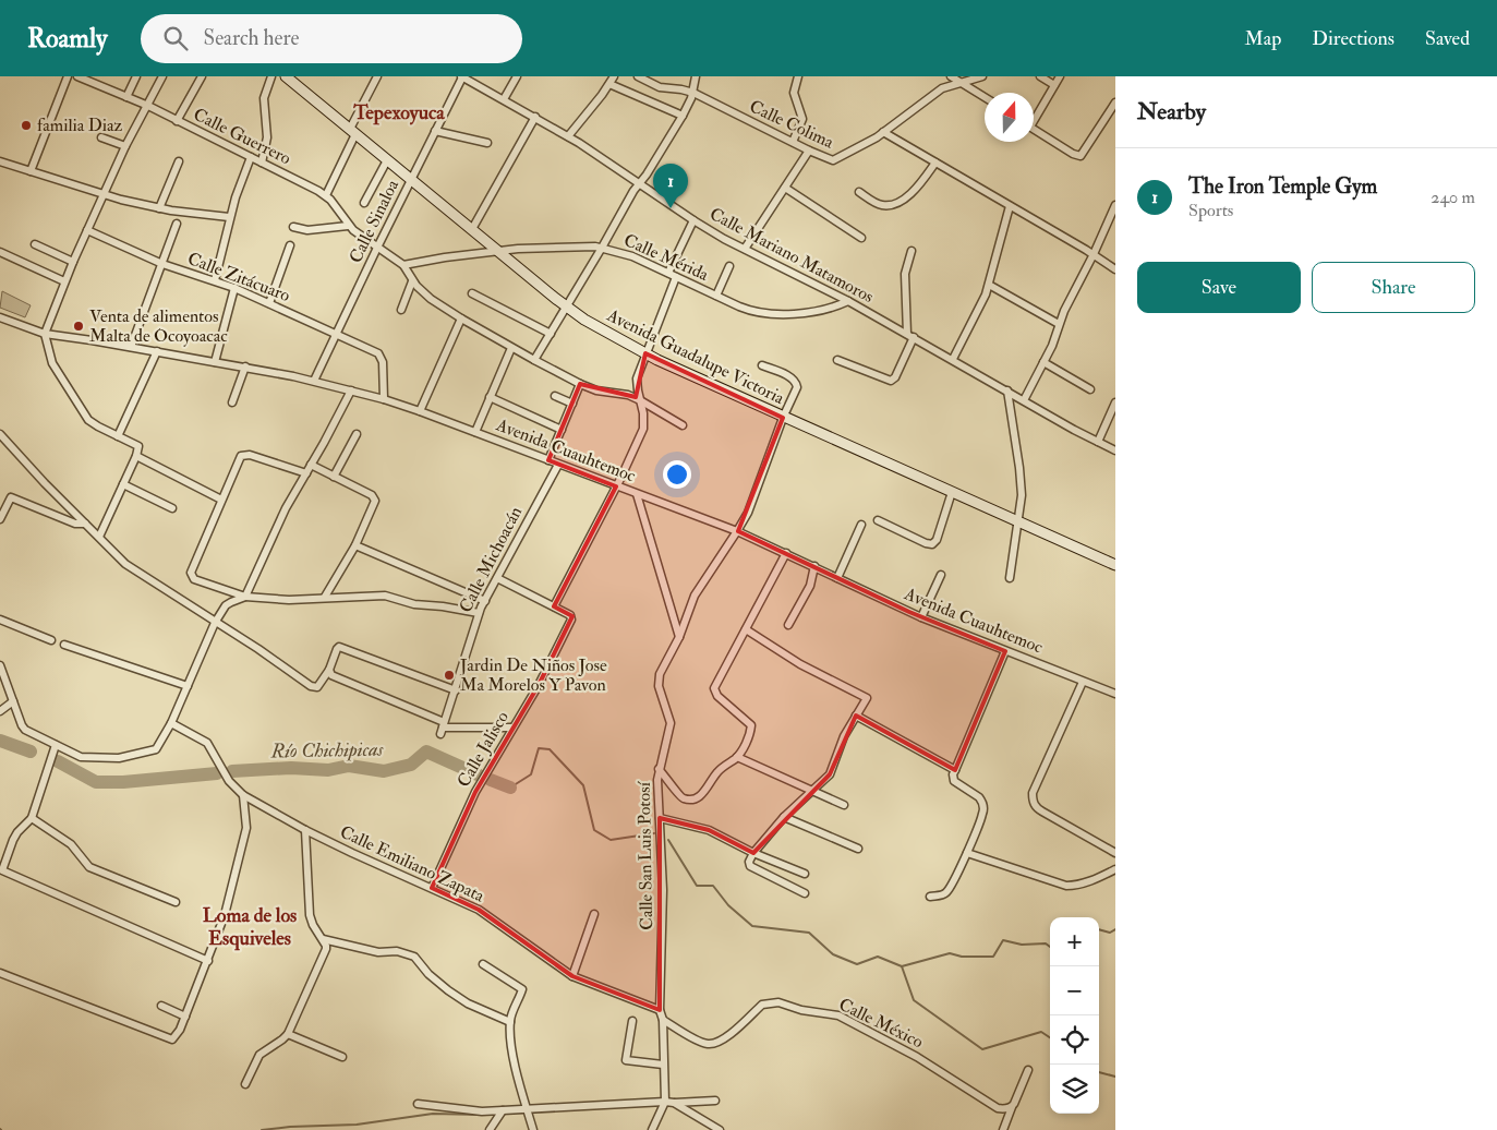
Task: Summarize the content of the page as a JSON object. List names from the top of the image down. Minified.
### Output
{"streets":{"main road":["Avenida Guadalupe Victoria"],"street":["Calle Colima","Calle Guerrero","Calle Sinaloa","Calle Mariano Matamoros","Calle Mérida","Calle Zitácuaro","Avenida Cuauhtemoc","Calle Michoacán","Calle Jalisco","Calle San Luis Potosí","Calle Emiliano Zapata","Calle México"]},"crossings":[["Calle Guerrero","Calle Sinaloa"],["Calle Guerrero","Calle Mérida"],["Calle Sinaloa","Calle Mariano Matamoros"],["Calle Sinaloa","Calle Zitácuaro"],["Calle Sinaloa","Avenida Guadalupe Victoria"],["Calle Sinaloa","Avenida Cuauhtemoc"],["Calle Mariano Matamoros","Calle Mérida"],["Calle Mérida","Avenida Guadalupe Victoria"],["Calle Zitácuaro","Avenida Cuauhtemoc"],["Avenida Guadalupe Victoria","Calle San Luis Potosí"],["Avenida Cuauhtemoc","Calle Michoacán"],["Avenida Cuauhtemoc","Calle San Luis Potosí"],["Calle Michoacán","Calle Jalisco"],["Calle Jalisco","Calle Emiliano Zapata"],["Calle San Luis Potosí","Calle Emiliano Zapata"],["Calle San Luis Potosí","Calle México"]],"districts":["Tepexoyuca","Loma de los Esquiveles"],"water":["Río Chichipicas"],"places":["familia Diaz","Venta de alimentos Malta de Ocoyoacac","Jardin De Niños Jose Ma Morelos Y Pavon"],"north":"top","page":{"header":"Roamly","search":"Search here","nav":["Map","Directions","Saved"],"heading":"Nearby","list":[{"mark":"1","name":"The Iron Temple Gym","note":"Sports","value":"240 m"}],"pins":"1","buttons":["Save","Share"],"map_buttons":["+","−"]}}
